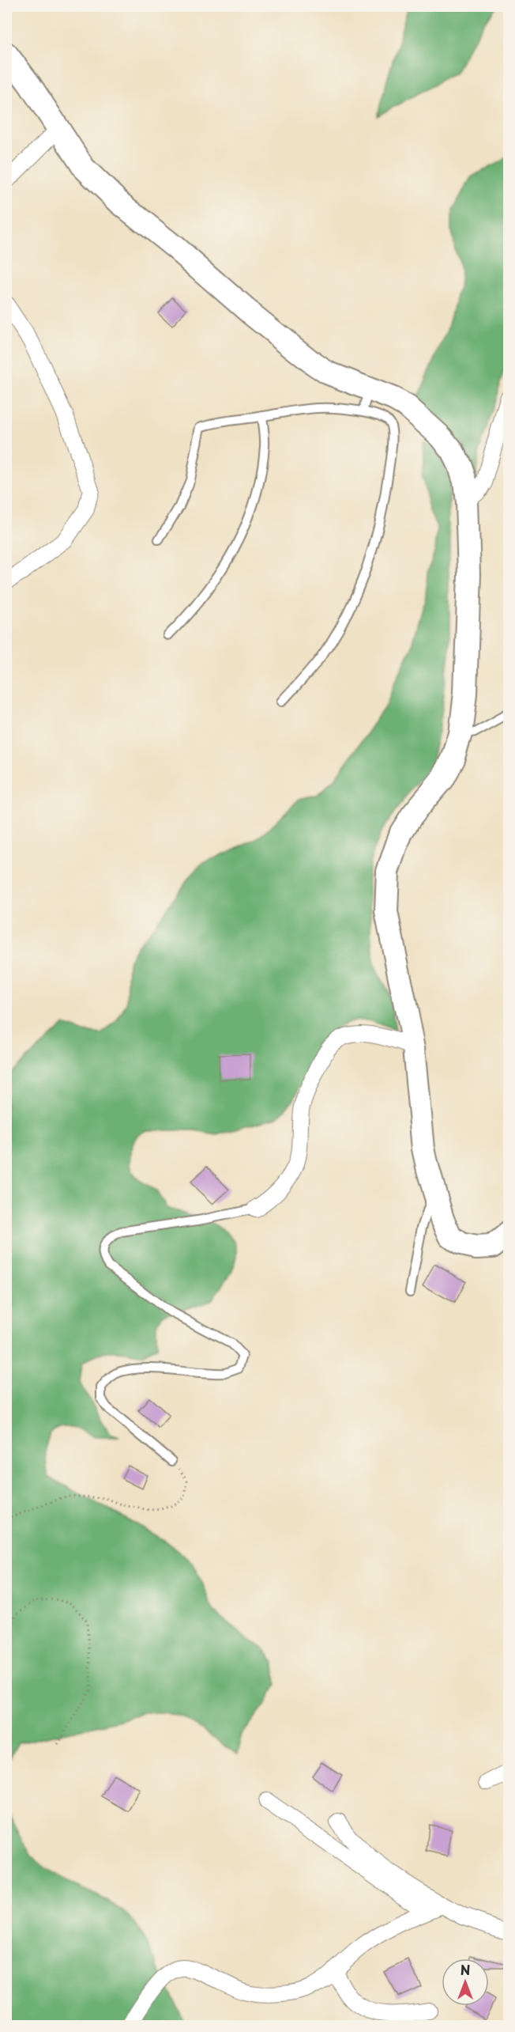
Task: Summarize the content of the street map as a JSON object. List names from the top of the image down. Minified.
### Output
{"north":"top"}
